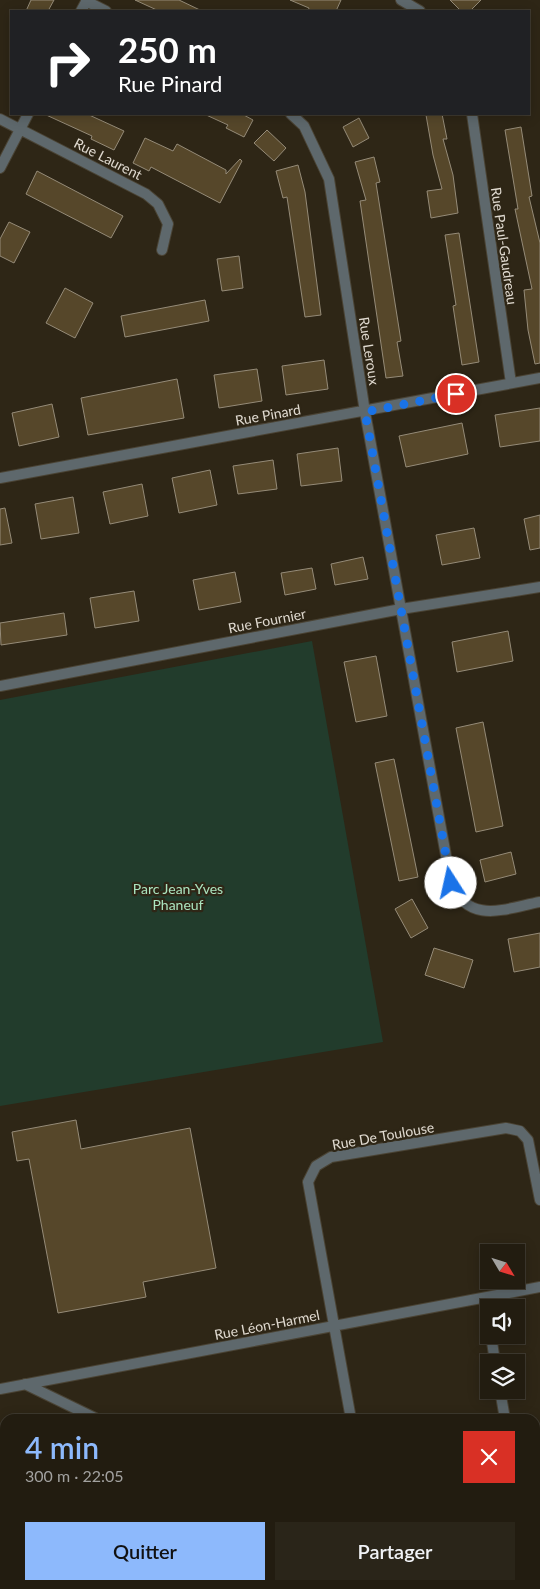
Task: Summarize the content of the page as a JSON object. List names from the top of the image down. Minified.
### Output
{"streets":{"street":["Rue Laurent","Rue Paul-Gaudreau","Rue Leroux","Rue Pinard","Rue Fournier","Rue De Toulouse","Rue Léon-Harmel"]},"crossings":[["Rue Paul-Gaudreau","Rue Pinard"],["Rue Leroux","Rue Pinard"],["Rue Leroux","Rue Fournier"],["Rue De Toulouse","Rue Léon-Harmel"]],"parks":["Parc Jean-Yves Phaneuf"],"north":"bottom right","page":{"turn":["250 m","Rue Pinard"],"heading":["4 min","300 m · 22:05"],"buttons":["Quitter","Partager"]}}
